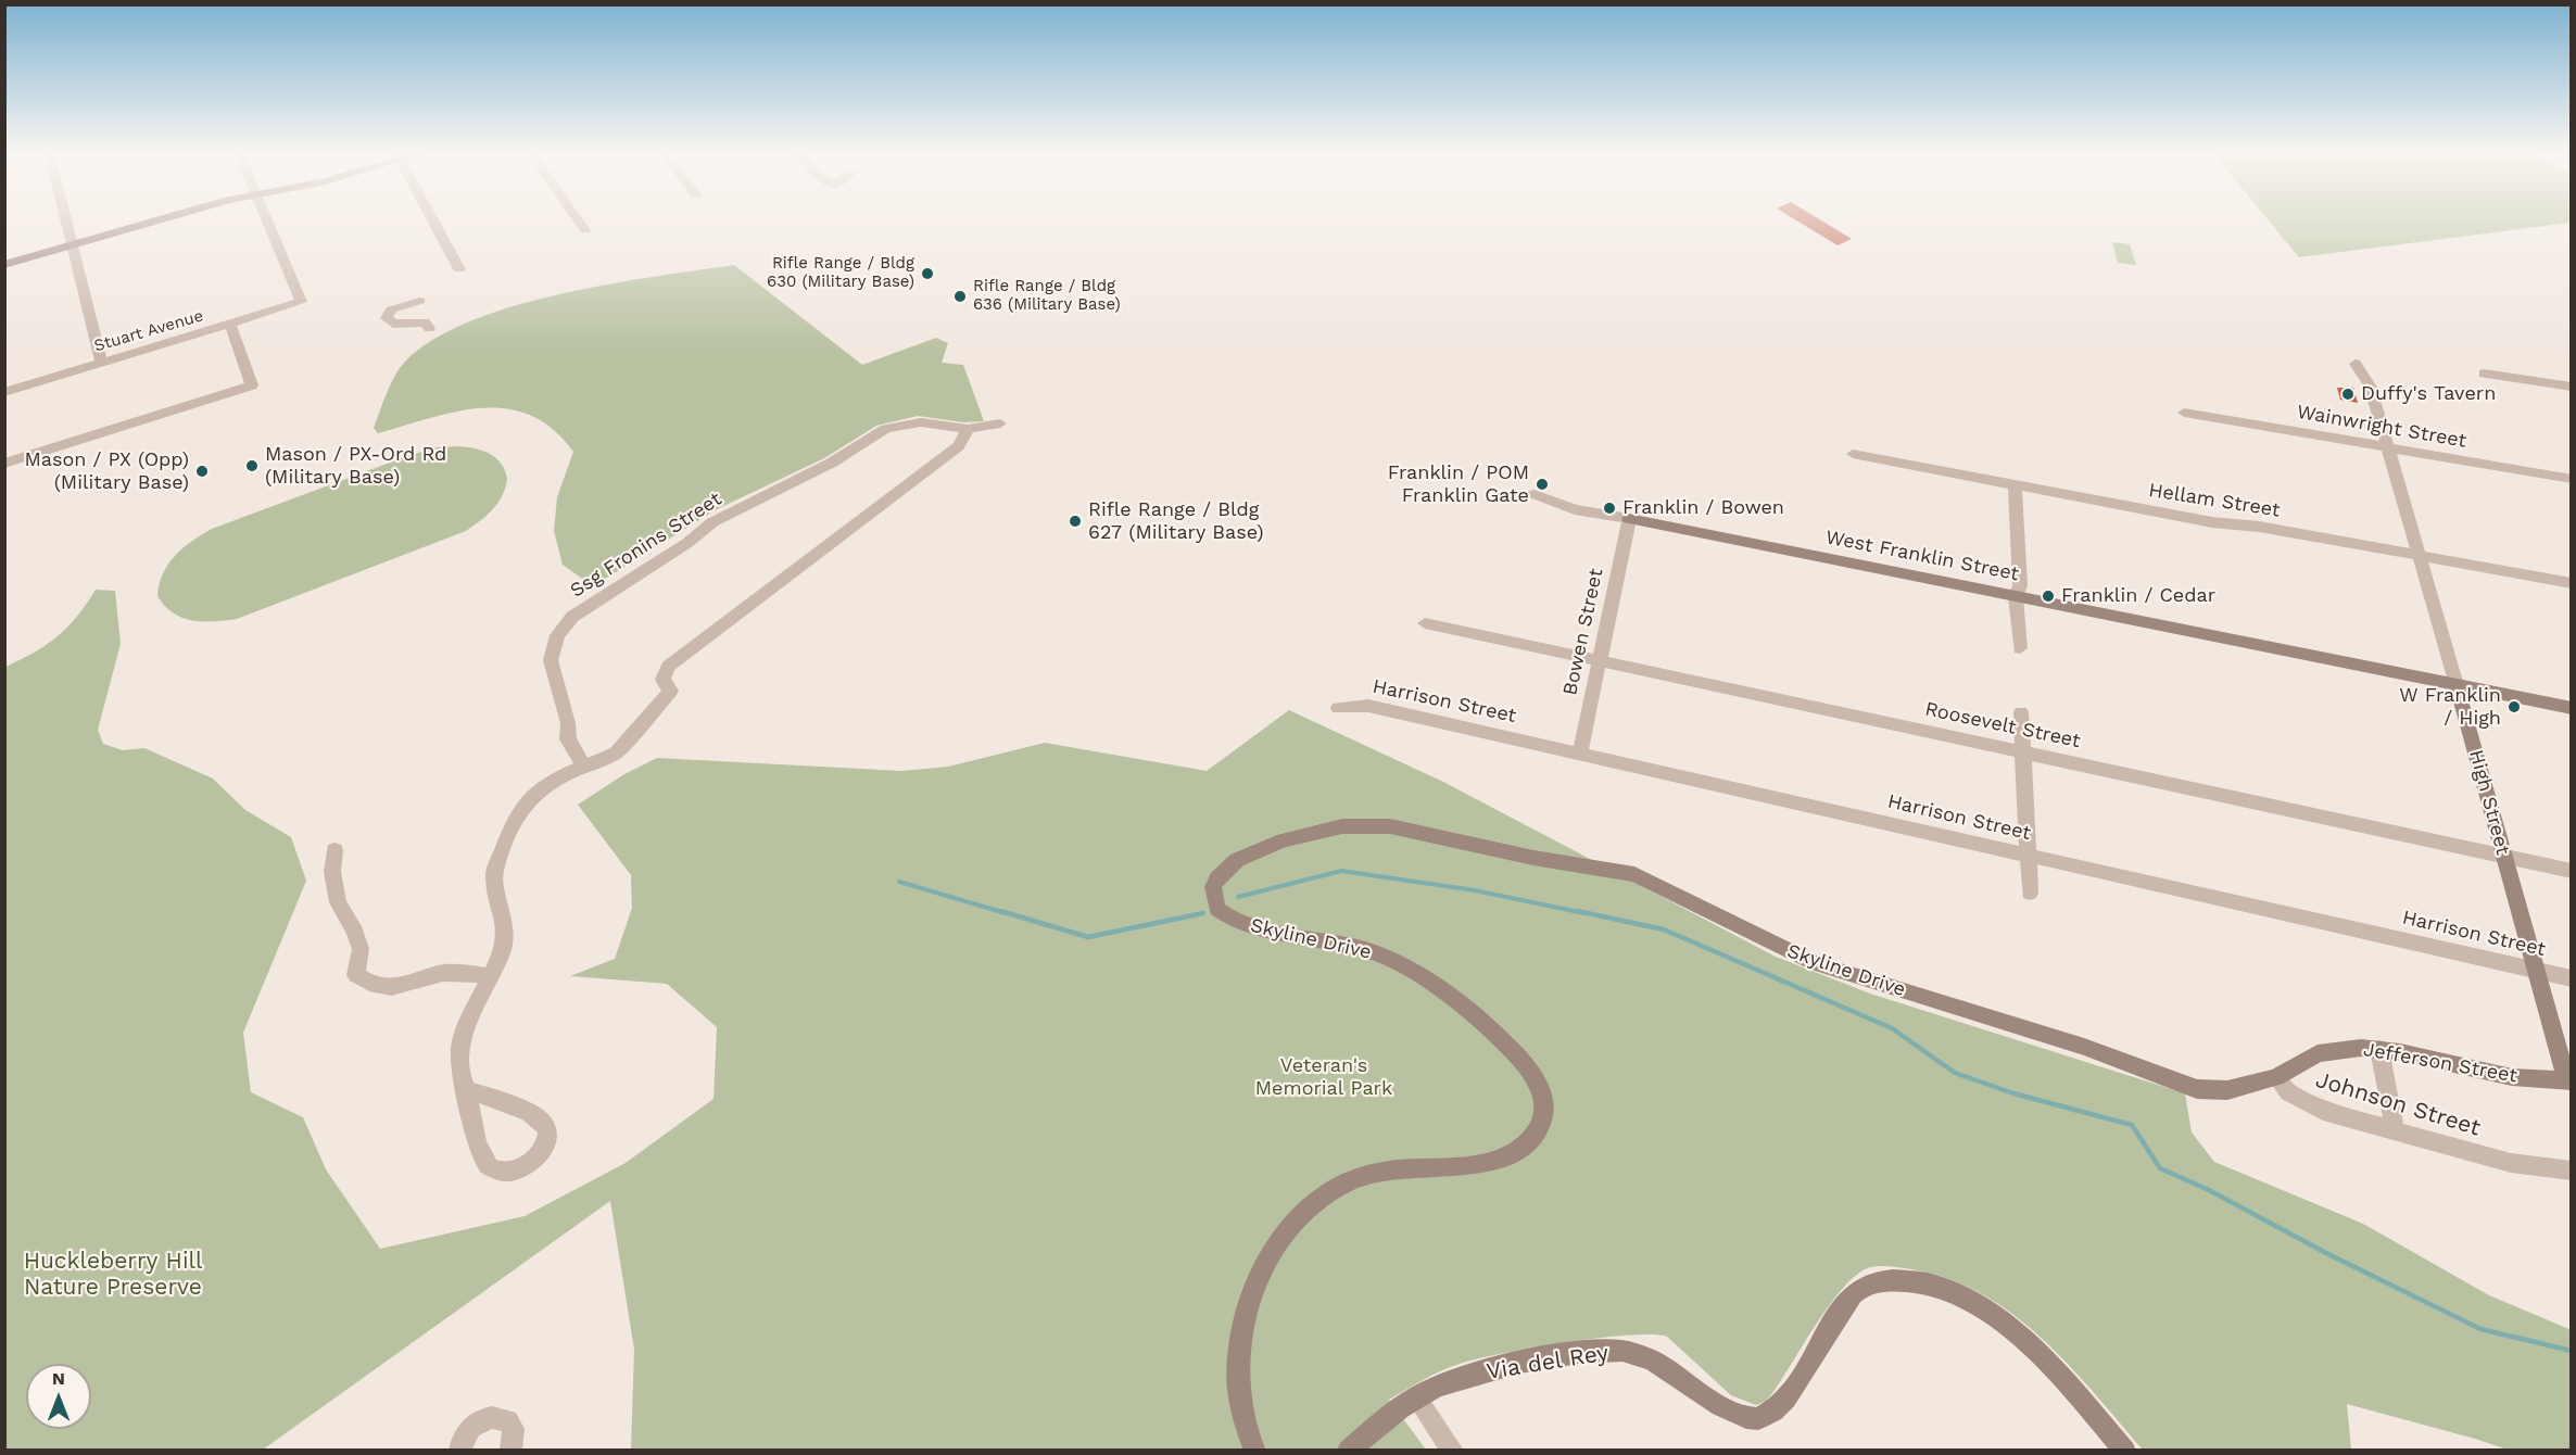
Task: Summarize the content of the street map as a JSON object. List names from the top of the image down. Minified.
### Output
{"streets":{"street":["Stuart Avenue","Wainwright Street","Hellam Street","Ssg Fronins Street","West Franklin Street","Bowen Street","Harrison Street","Roosevelt Street","High Street","Skyline Drive","Jefferson Street","Johnson Street","Via del Rey"]},"crossings":[["Wainwright Street","High Street"],["Hellam Street","High Street"],["West Franklin Street","Bowen Street"],["West Franklin Street","High Street"],["Bowen Street","Harrison Street"],["Bowen Street","Roosevelt Street"],["Harrison Street","High Street"],["Roosevelt Street","High Street"],["High Street","Jefferson Street"],["Skyline Drive","Jefferson Street"],["Skyline Drive","Johnson Street"],["Jefferson Street","Johnson Street"]],"parks":["Veteran's Memorial Park","Huckleberry Hill Nature Preserve"],"places":["Rifle Range / Bldg 630 (Military Base)","Rifle Range / Bldg 636 (Military Base)","Duffy's Tavern","Mason / PX-Ord Rd (Military Base)","Mason / PX (Opp) (Military Base)","Franklin / POM Franklin Gate","Franklin / Bowen","Rifle Range / Bldg 627 (Military Base)","Franklin / Cedar","W Franklin / High"],"north":"top"}
